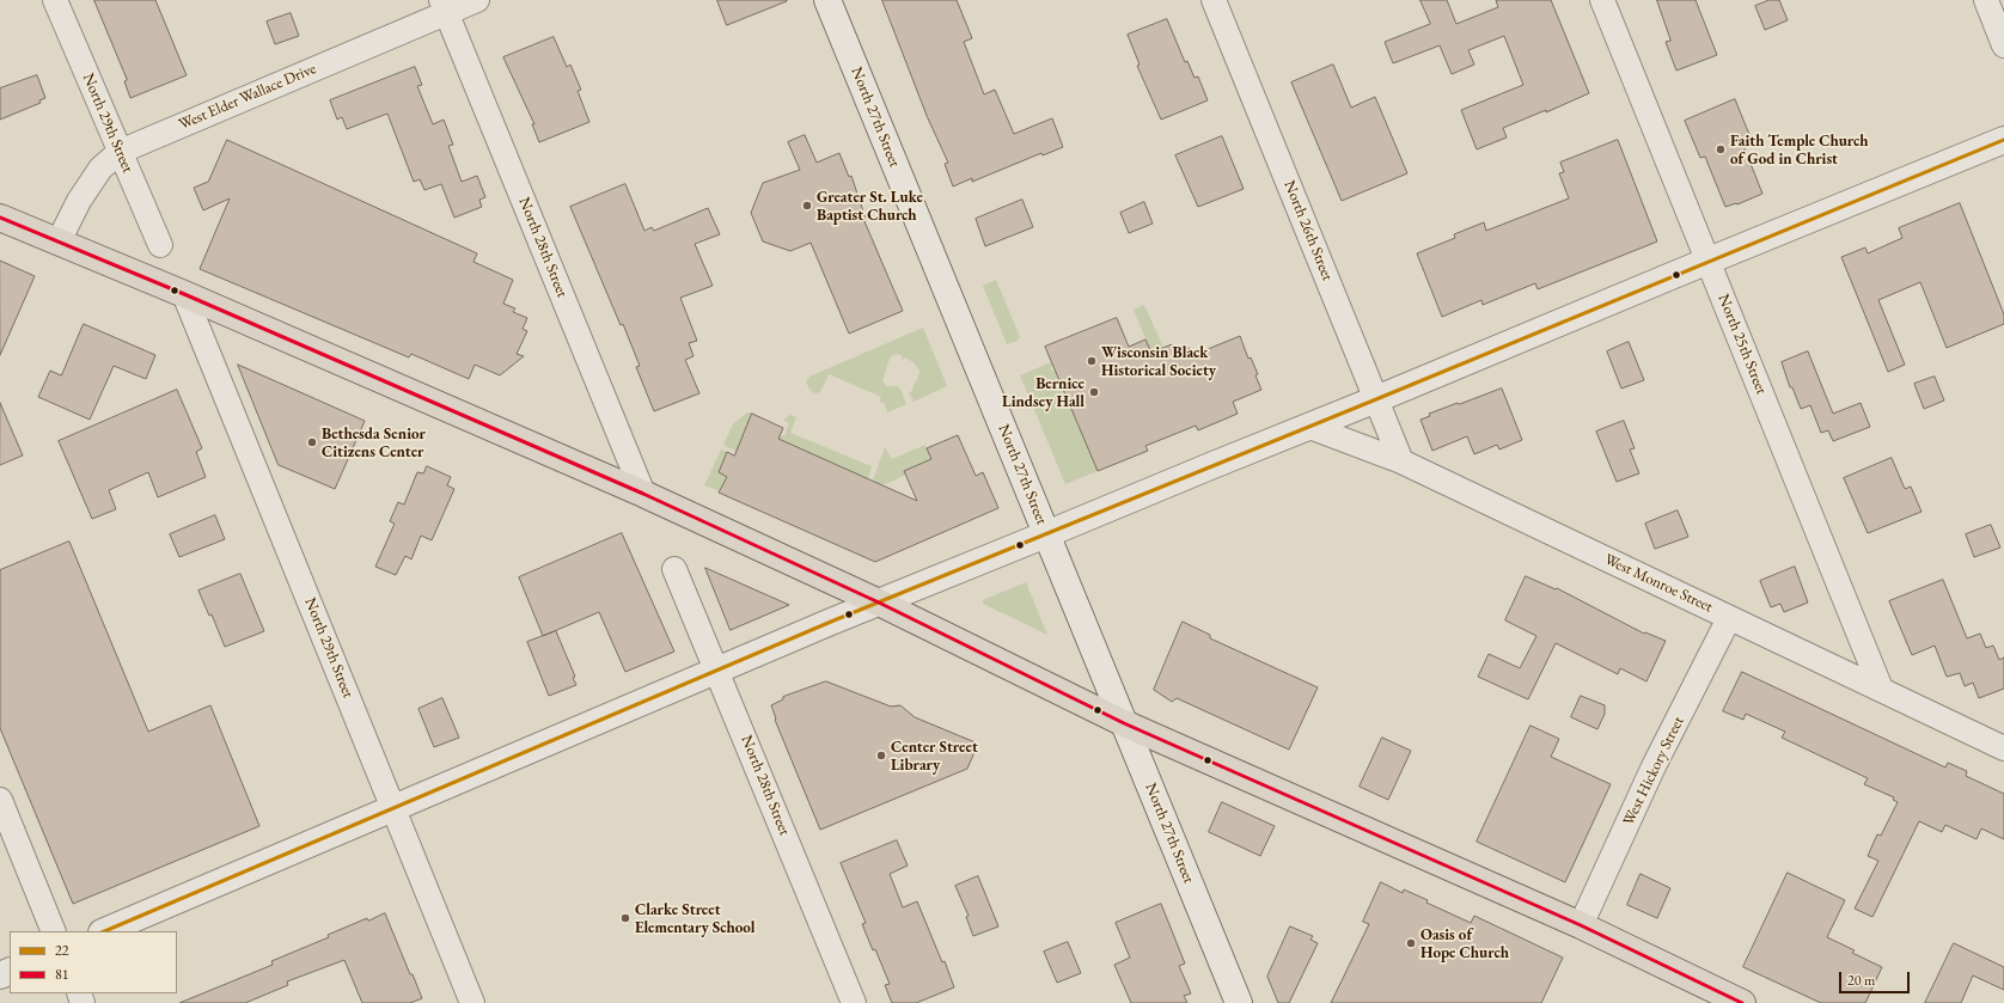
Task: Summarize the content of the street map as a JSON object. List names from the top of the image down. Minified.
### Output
{"streets":{"street":["West Elder Wallace Drive","North 27th Street","North 29th Street","North 26th Street","North 28th Street","North 25th Street","West Monroe Street","West Hickory Street"]},"crossings":[["West Elder Wallace Drive","North 29th Street"],["West Elder Wallace Drive","North 28th Street"],["North 26th Street","West Monroe Street"],["North 25th Street","West Monroe Street"],["West Monroe Street","West Hickory Street"]],"places":["Faith Temple Church of God in Christ","Greater St. Luke Baptist Church","Wisconsin Black Historical Society","Bernice Lindsey Hall","Bethesda Senior Citizens Center","Center Street Library","Clarke Street Elementary School","Oasis of Hope Church"],"lines":["transit line 22","transit line 81"],"legend":["22","81"],"scale_bar":"20 m"}
